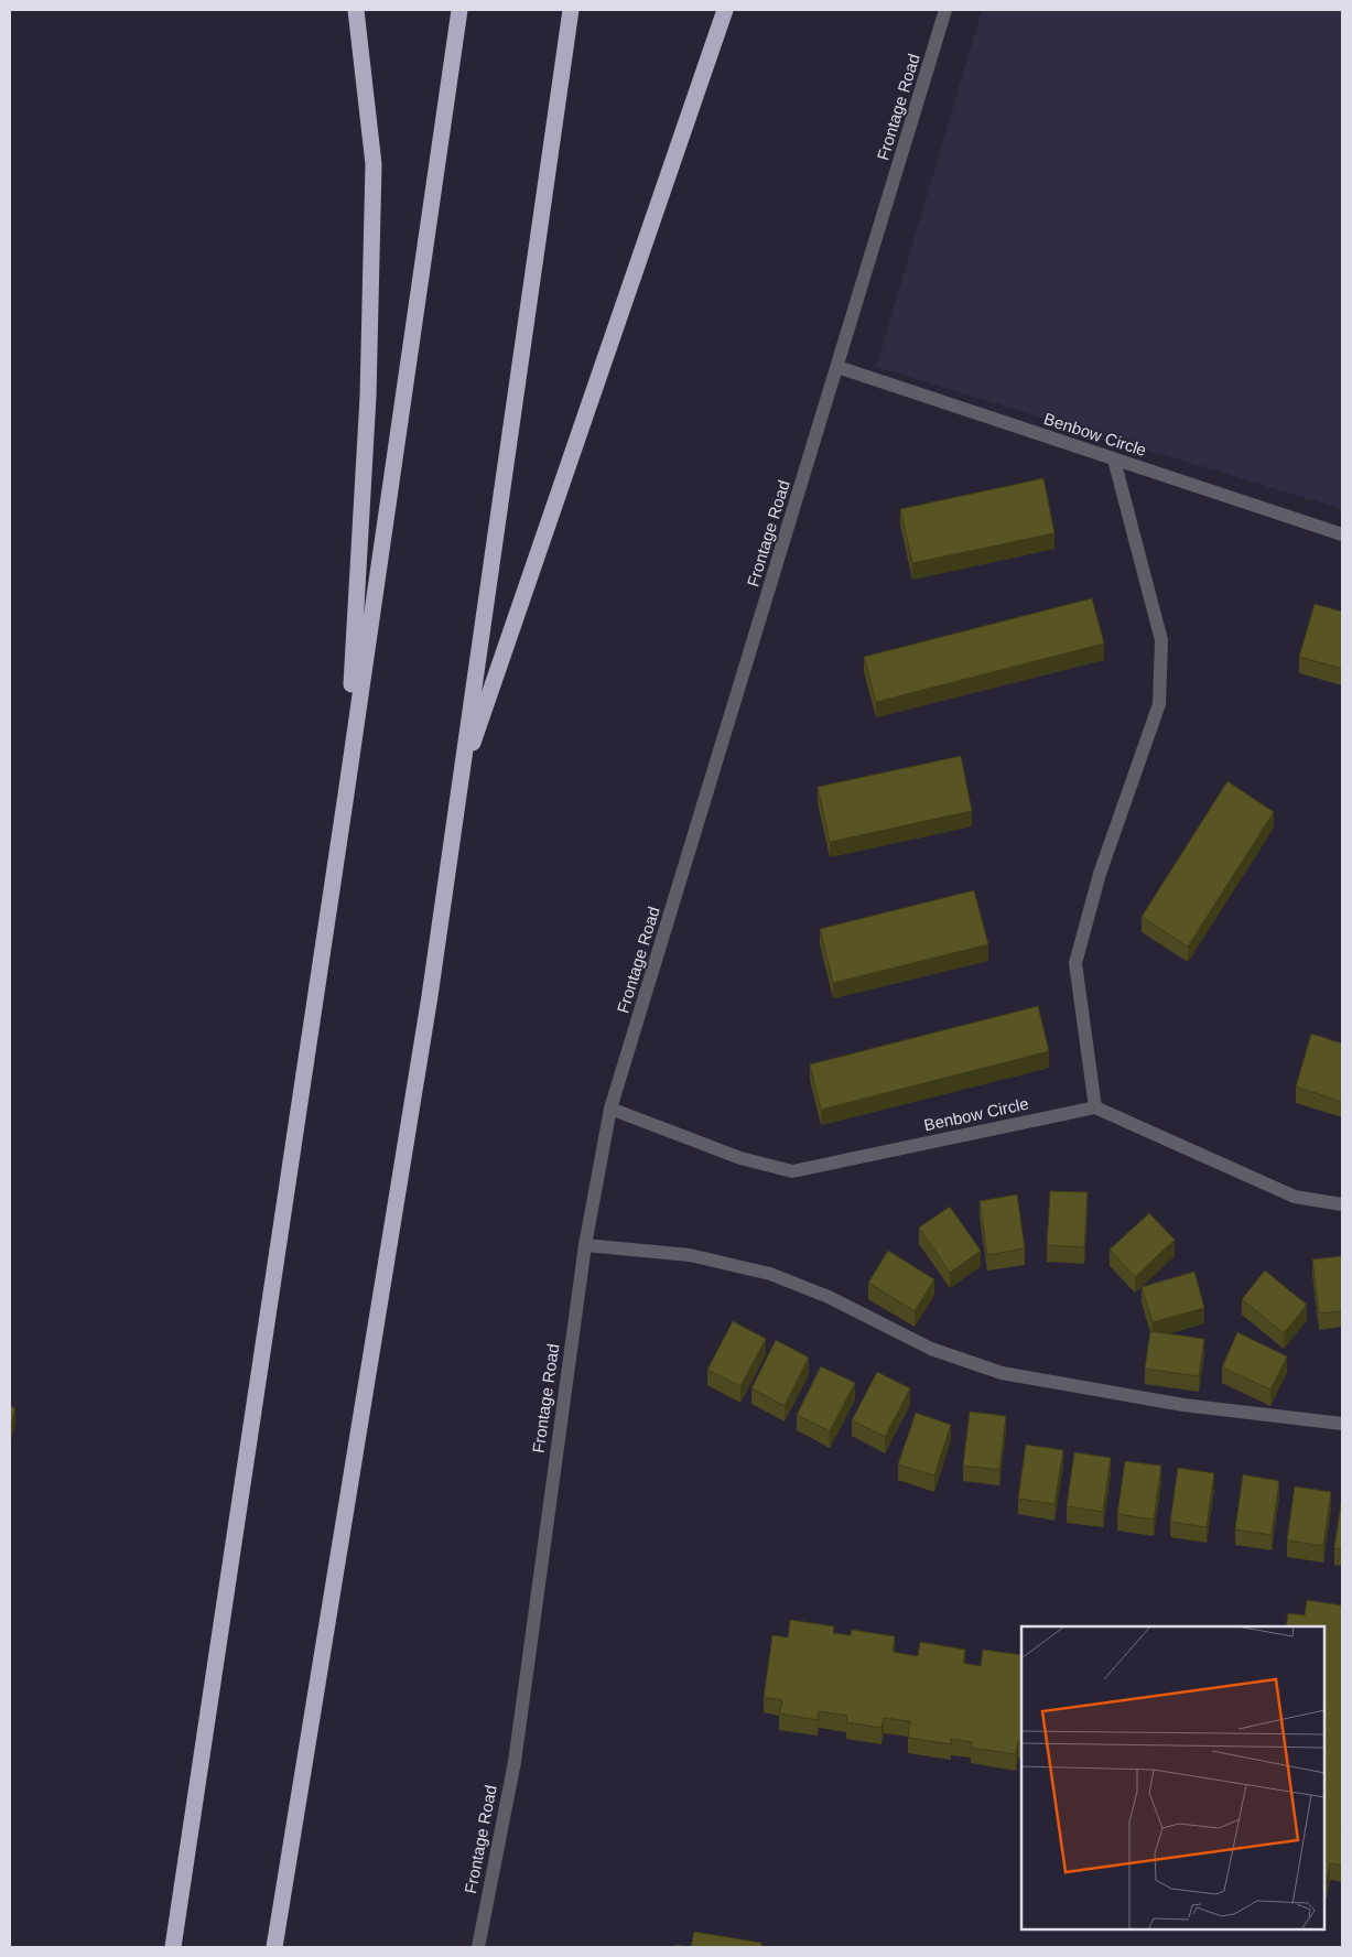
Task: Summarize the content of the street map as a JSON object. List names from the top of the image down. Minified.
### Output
{"streets":{"street":["Frontage Road","Benbow Circle"]},"crossings":[["Frontage Road","Benbow Circle"]]}
